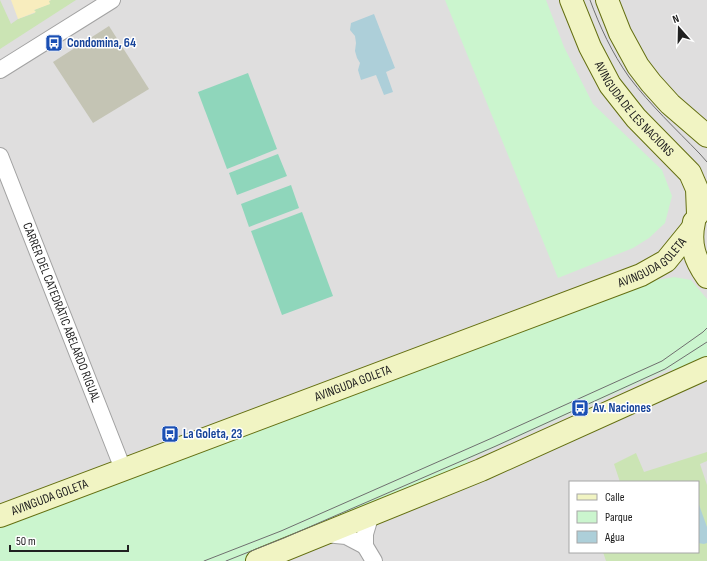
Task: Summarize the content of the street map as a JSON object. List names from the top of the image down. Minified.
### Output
{"streets":{"main road":["AVINGUDA DE LES NACIONS","AVINGUDA GOLETA"],"street":["CARRER DEL CATEDRÀTIC ABELARDO RIGUAL"]},"crossings":[["AVINGUDA DE LES NACIONS","AVINGUDA GOLETA"],["AVINGUDA GOLETA","CARRER DEL CATEDRÀTIC ABELARDO RIGUAL"]],"places":{"bus stop":["Condomina, 64","Av. Naciones","La Goleta, 23"]},"legend":["Calle","Parque","Agua"],"scale_bar":"50 m","north":"top"}
